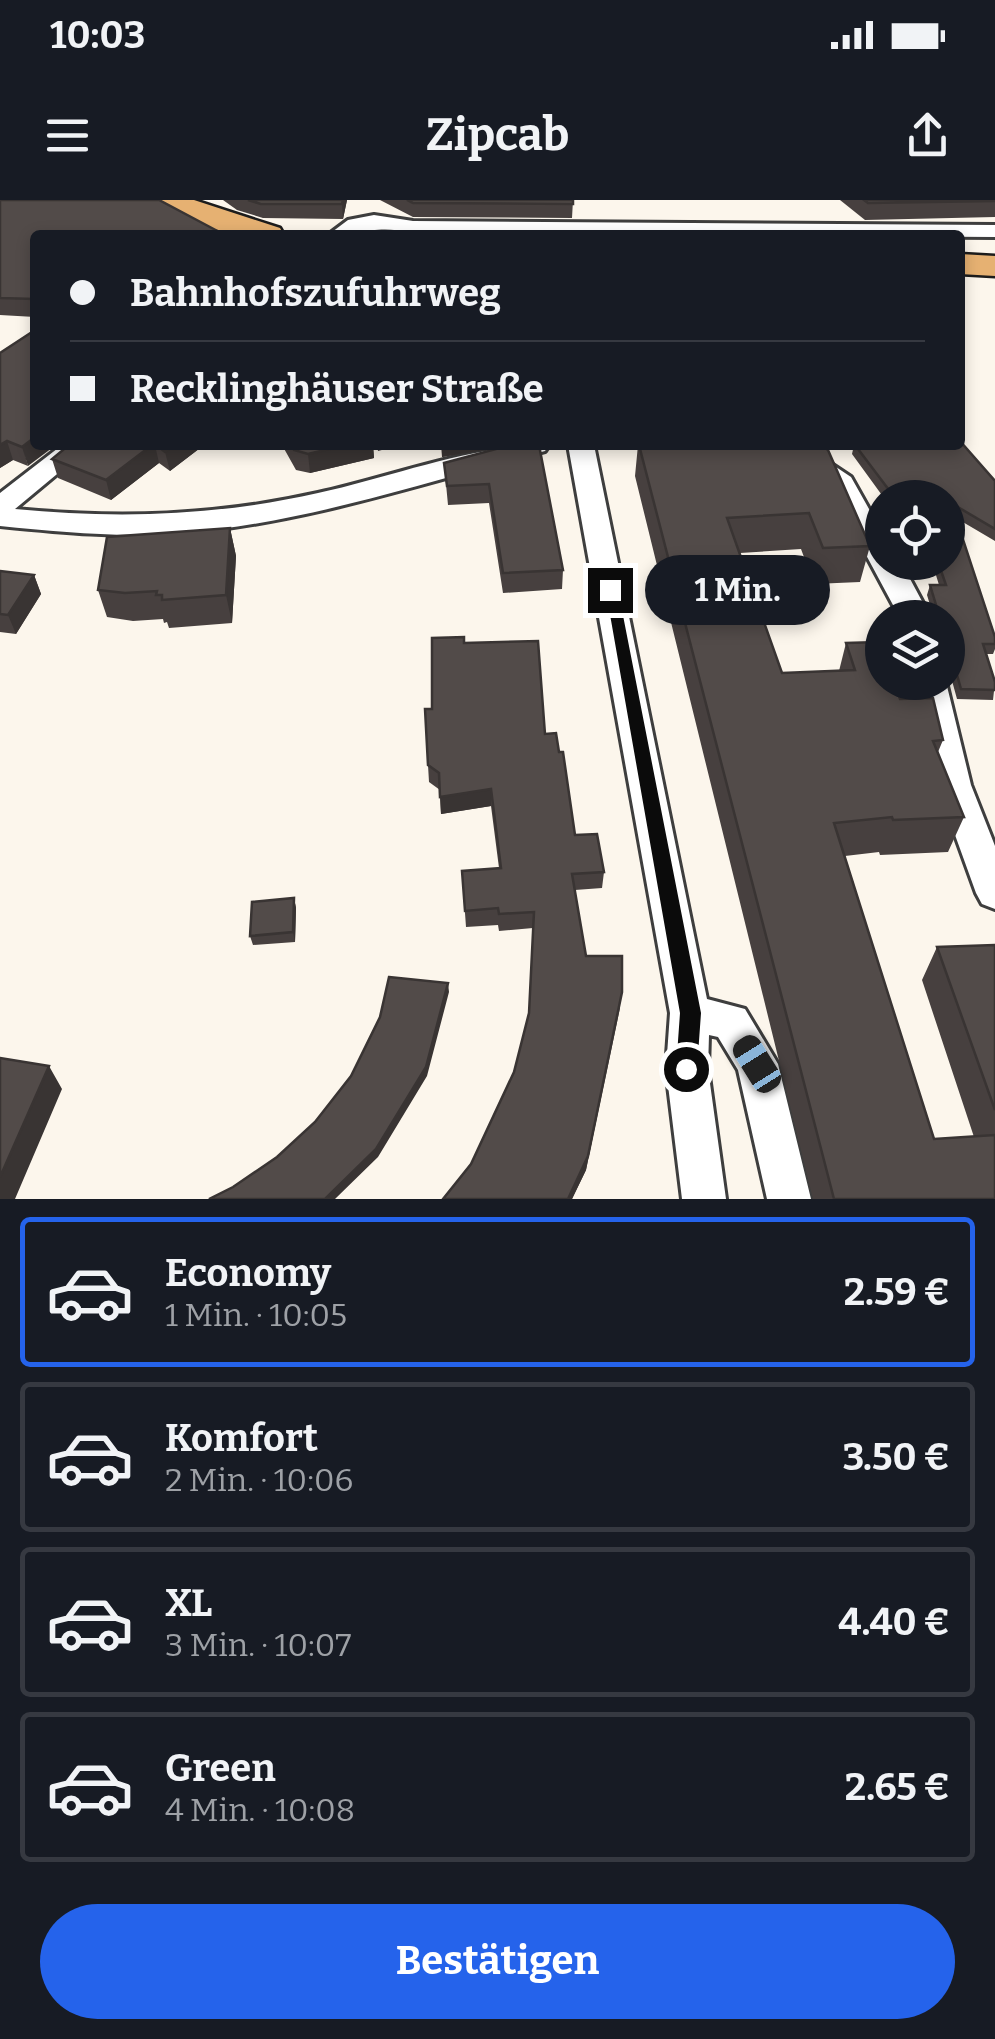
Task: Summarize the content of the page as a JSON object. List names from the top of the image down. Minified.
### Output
{"page":{"status":"10:03","header":"Zipcab","banner":["Bahnhofszufuhrweg","Recklinghäuser Straße"],"bubble":"1 Min.","list":[{"name":"Economy","note":"1 Min. · 10:05","value":"2.59 €"},{"name":"Komfort","note":"2 Min. · 10:06","value":"3.50 €"},{"name":"XL","note":"3 Min. · 10:07","value":"4.40 €"},{"name":"Green","note":"4 Min. · 10:08","value":"2.65 €"}],"buttons":"Bestätigen"}}
